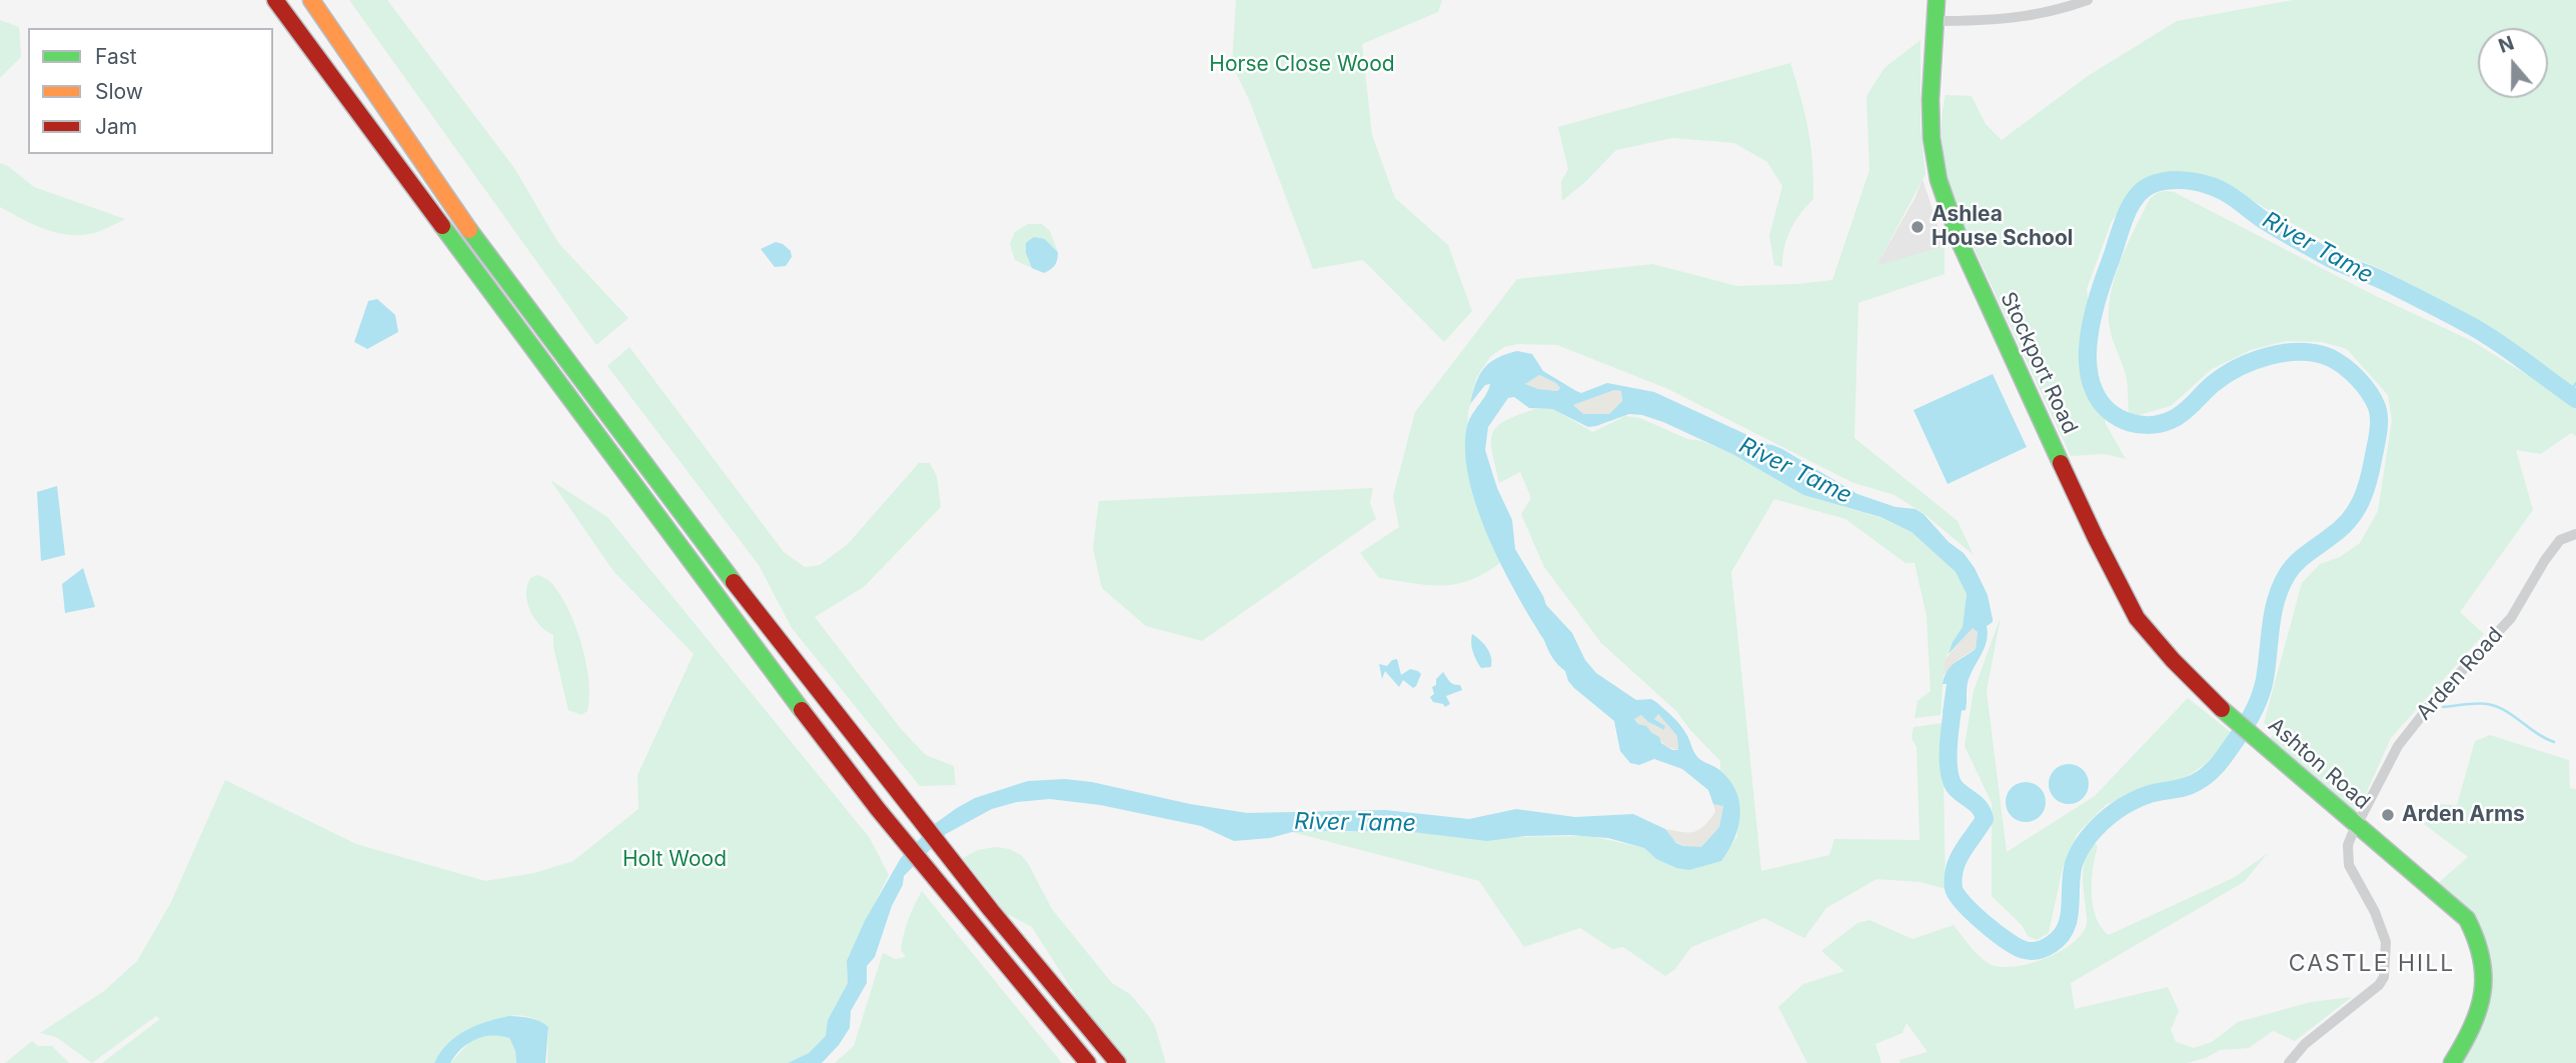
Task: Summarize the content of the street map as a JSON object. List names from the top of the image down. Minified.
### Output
{"streets":{"highway":["Stockport Road","Ashton Road"],"street":["Arden Road"]},"crossings":[["Stockport Road","Ashton Road"],["Arden Road","Ashton Road"]],"districts":["CASTLE HILL"],"water":["River Tame"],"parks":["Horse Close Wood","Holt Wood"],"places":["Ashlea House School","Arden Arms"],"legend":["Fast","Slow","Jam"],"north":"top"}
